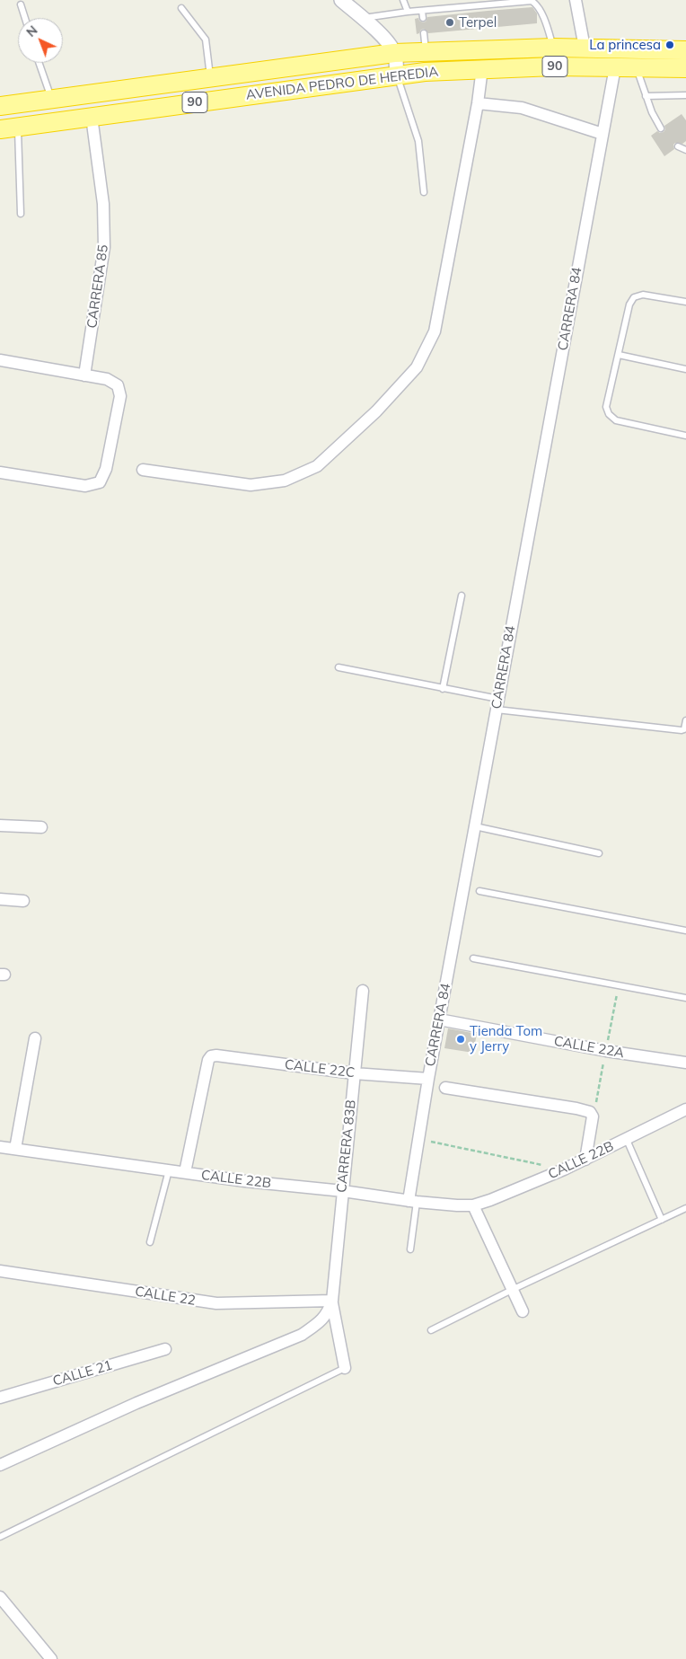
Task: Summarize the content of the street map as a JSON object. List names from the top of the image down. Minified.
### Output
{"streets":{"highway":["90","AVENIDA PEDRO DE HEREDIA"],"street":["CARRERA 85","CARRERA 84","CALLE 22A","CALLE 22C","CARRERA 83B","CALLE 22B","CALLE 22","CALLE 21"]},"crossings":[["AVENIDA PEDRO DE HEREDIA","CARRERA 85"],["AVENIDA PEDRO DE HEREDIA","CARRERA 84"],["CARRERA 84","CALLE 22A"],["CARRERA 84","CALLE 22C"],["CARRERA 84","CALLE 22B"],["CALLE 22C","CARRERA 83B"],["CALLE 22C","CALLE 22B"],["CARRERA 83B","CALLE 22B"],["CARRERA 83B","CALLE 22"]],"places":["Terpel","La princesa","Tienda Tom y Jerry"],"north":"top left"}
